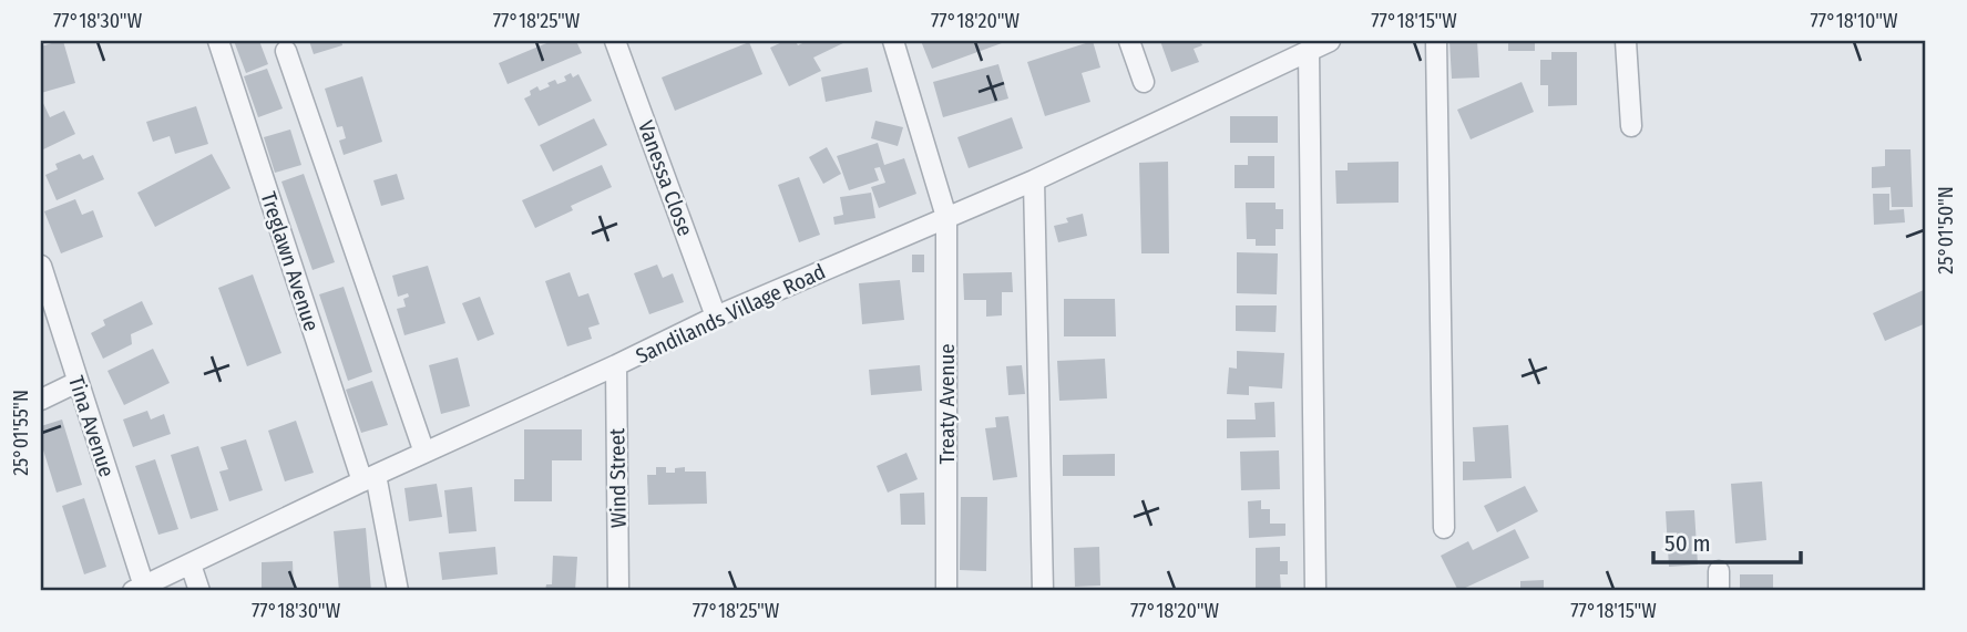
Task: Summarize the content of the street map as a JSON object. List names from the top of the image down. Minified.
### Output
{"streets":{"street":["Vanessa Close","Treglawn Avenue","Sandilands Village Road","Treaty Avenue","Tina Avenue","Wind Street"]},"crossings":[["Vanessa Close","Sandilands Village Road"],["Treglawn Avenue","Sandilands Village Road"],["Sandilands Village Road","Treaty Avenue"],["Sandilands Village Road","Tina Avenue"],["Sandilands Village Road","Wind Street"]],"scale_bar":"50 m","coordinates":["77°18'30\"W","77°18'25\"W","77°18'20\"W","77°18'15\"W","77°18'10\"W","25°01'50\"N","25°01'55\"N"]}
